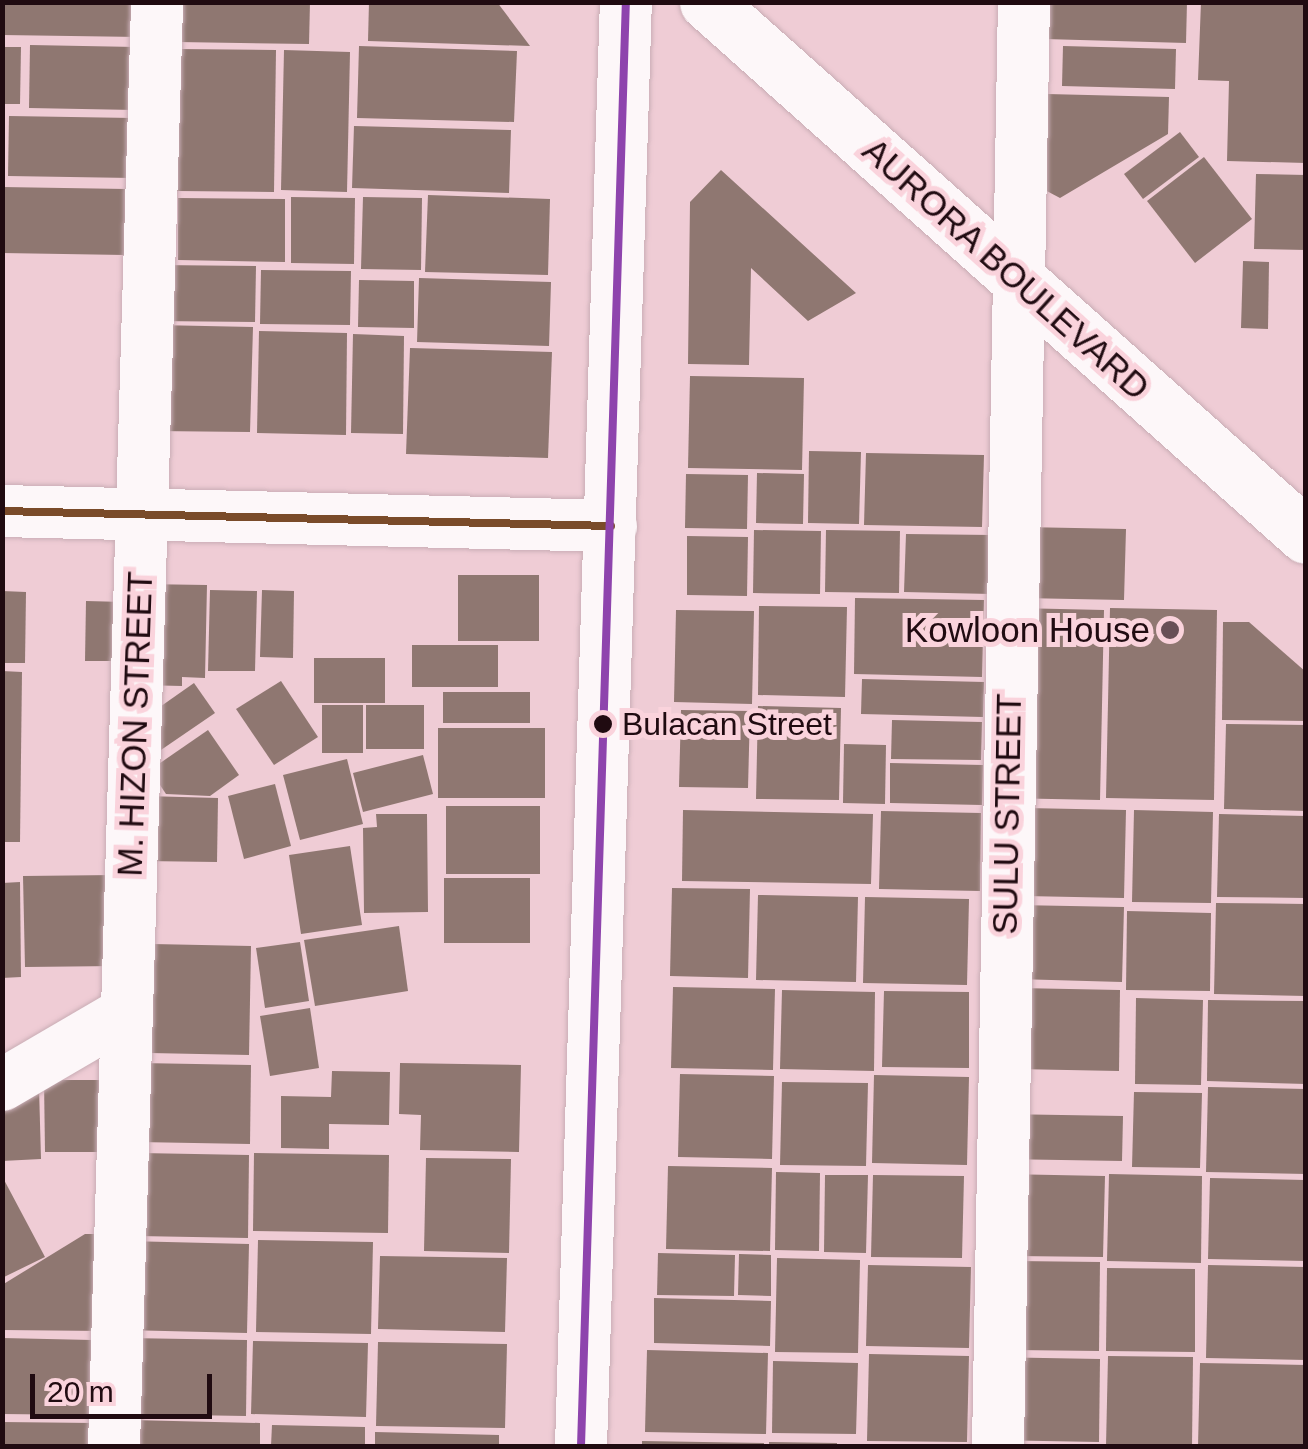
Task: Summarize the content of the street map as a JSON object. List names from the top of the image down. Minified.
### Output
{"streets":{"main road":["AURORA BOULEVARD"],"street":["M. HIZON STREET","SULU STREET"]},"crossings":[["AURORA BOULEVARD","SULU STREET"]],"places":["Kowloon House","Bulacan Street"],"scale_bar":"20 m"}
